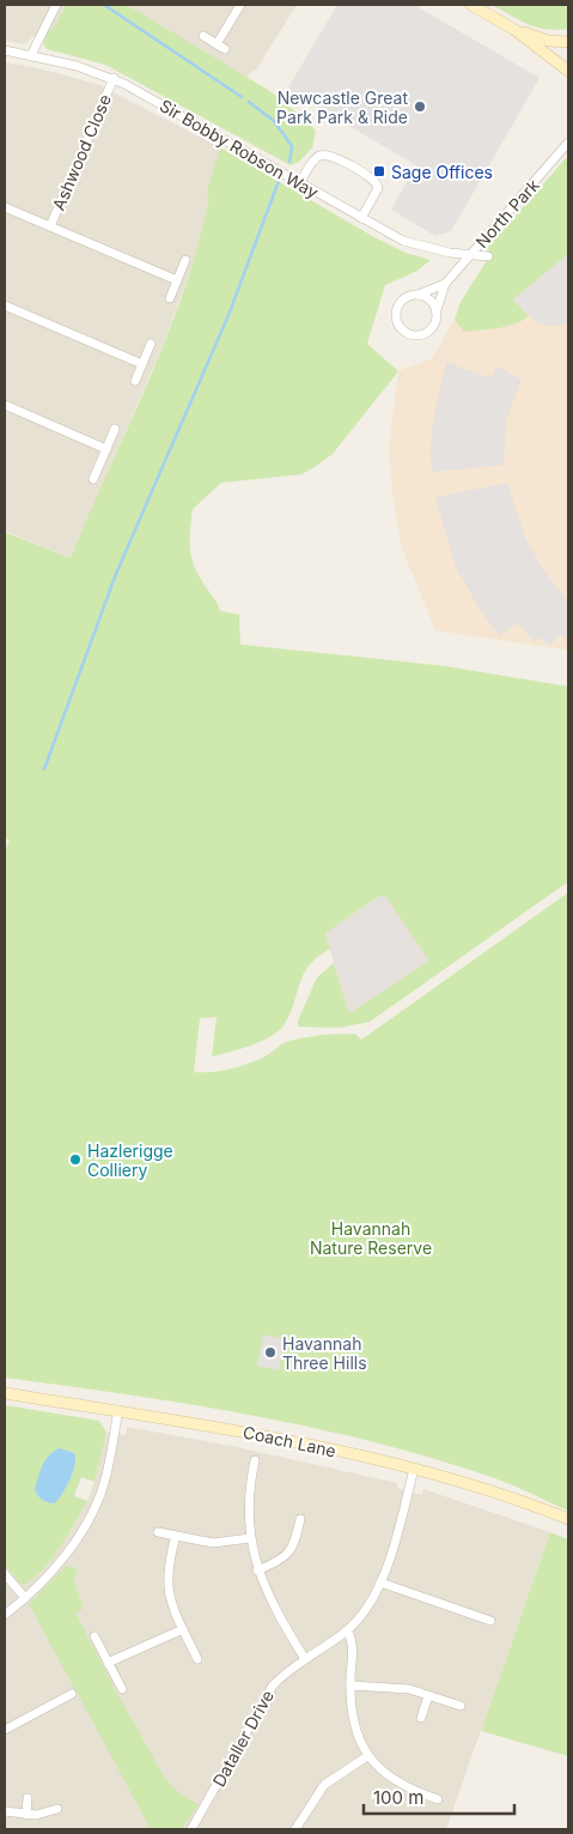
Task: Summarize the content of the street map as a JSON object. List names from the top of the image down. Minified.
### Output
{"streets":{"street":["Sir Bobby Robson Way","Ashwood Close","North Park","Coach Lane","Dataller Drive"]},"crossings":[["Sir Bobby Robson Way","Ashwood Close"],["Sir Bobby Robson Way","North Park"],["Coach Lane","Dataller Drive"]],"parks":["Havannah Nature Reserve"],"places":{"other":["Newcastle Great Park Park & Ride","Hazlerigge Colliery","Havannah Three Hills"],"transit":["Sage Offices"]},"scale_bar":"100 m"}
